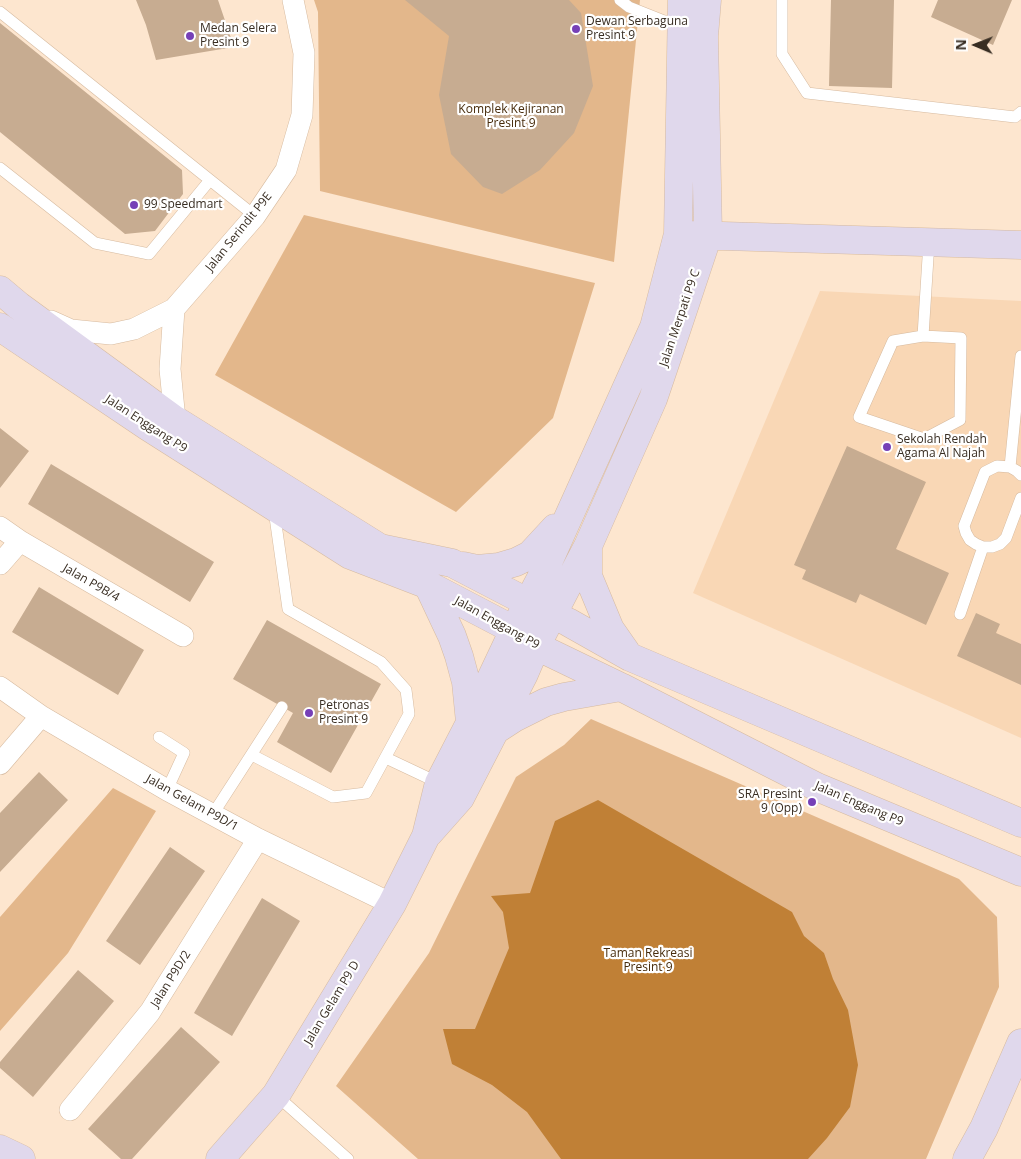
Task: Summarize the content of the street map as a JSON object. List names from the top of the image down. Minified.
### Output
{"streets":{"main road":["Jalan Merpati P9 C","Jalan Enggang P9","Jalan Gelam P9 D"],"street":["Jalan Serindit P9E","Jalan P9B/4","Jalan Gelam P9D/1","Jalan P9D/2"]},"crossings":[["Jalan Serindit P9E","Jalan Enggang P9"],["Jalan Merpati P9 C","Jalan Enggang P9"],["Jalan Merpati P9 C","Jalan Gelam P9 D"],["Jalan Enggang P9","Jalan Gelam P9 D"],["Jalan Gelam P9D/1","Jalan P9D/2"],["Jalan Gelam P9D/1","Jalan Gelam P9 D"]],"parks":["Komplek Kejiranan Presint 9","Taman Rekreasi Presint 9"],"places":["Dewan Serbaguna Presint 9","Medan Selera Presint 9","99 Speedmart","Sekolah Rendah Agama Al Najah","Petronas Presint 9","SRA Presint 9 (Opp)"],"north":"left"}
